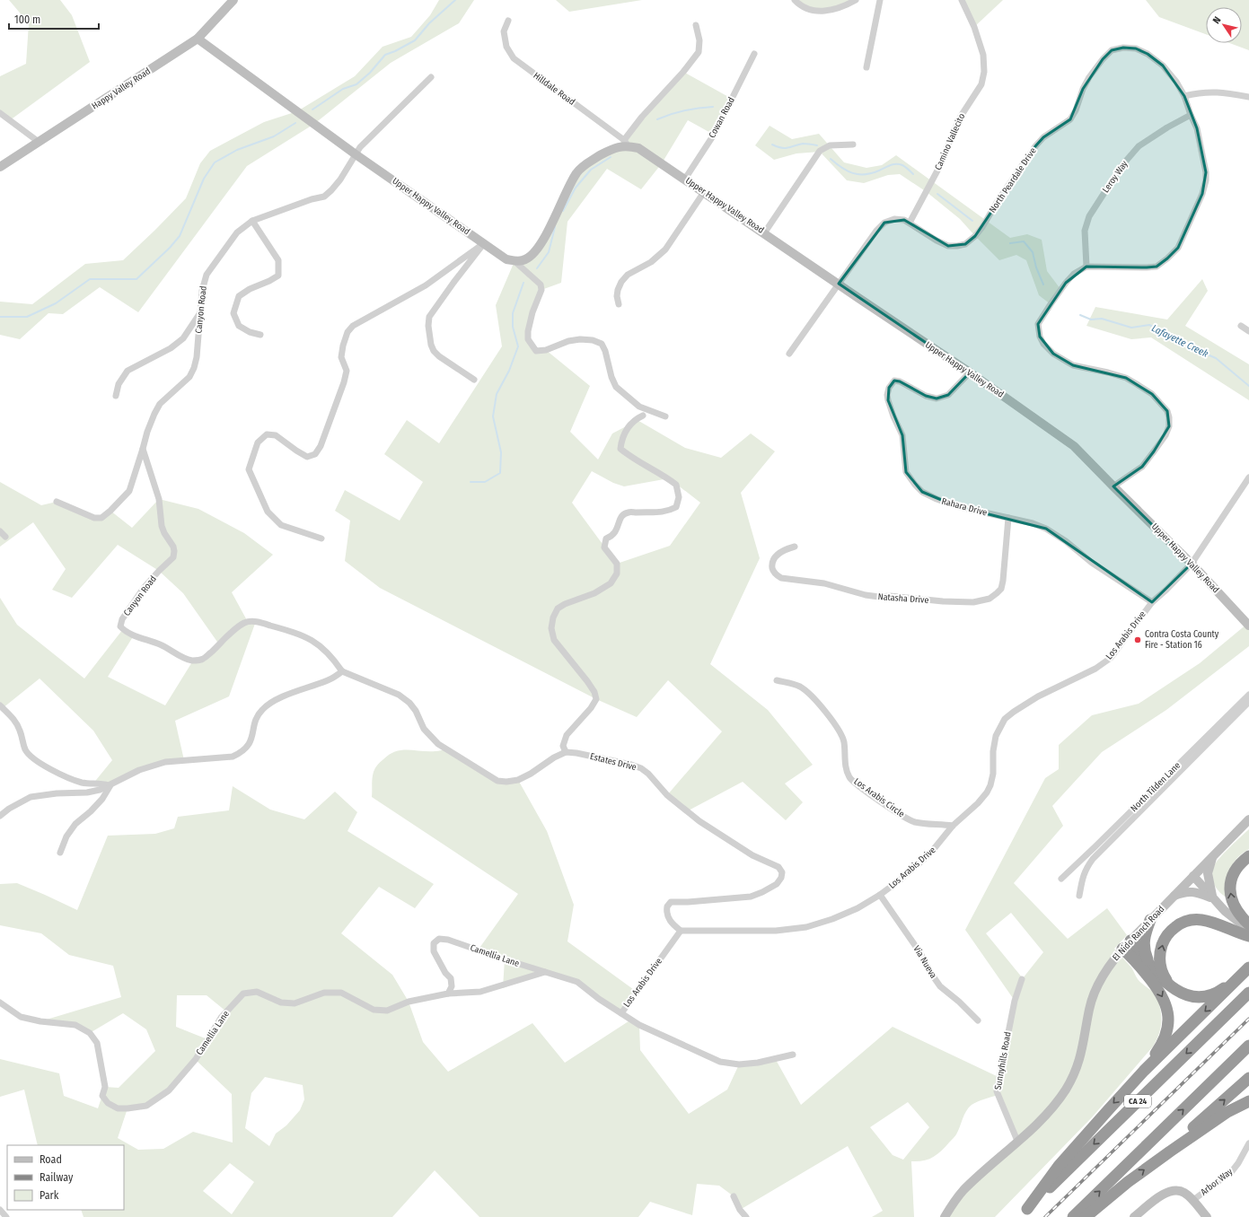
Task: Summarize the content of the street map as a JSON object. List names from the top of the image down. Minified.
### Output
{"streets":{"highway":["CA 24"],"street":["Happy Valley Road","Hilldale Road","Cowan Road","Camino Vallecito","Leroy Way","North Peardale Drive","Upper Happy Valley Road","Canyon Road","Rahara Drive","Natasha Drive","Los Arabis Drive","Estates Drive","North Tilden Lane","Los Arabis Circle","El Nido Ranch Road","Camellia Lane","Via Nueva","Sunnyhills Road","Arbor Way"]},"crossings":[["Happy Valley Road","Upper Happy Valley Road"],["Hilldale Road","Upper Happy Valley Road"],["Cowan Road","Upper Happy Valley Road"],["Camino Vallecito","North Peardale Drive"],["Leroy Way","North Peardale Drive"],["North Peardale Drive","Upper Happy Valley Road"],["Upper Happy Valley Road","Canyon Road"],["Upper Happy Valley Road","Rahara Drive"],["Upper Happy Valley Road","Los Arabis Drive"],["Rahara Drive","Natasha Drive"],["Rahara Drive","Los Arabis Drive"],["Los Arabis Drive","Estates Drive"],["Los Arabis Drive","Los Arabis Circle"],["Los Arabis Drive","Camellia Lane"],["Los Arabis Drive","Via Nueva"],["El Nido Ranch Road","Sunnyhills Road"]],"water":["Lafayette Creek"],"places":["Contra Costa County Fire - Station 16"],"legend":["Road","Railway","Park"],"scale_bar":"100 m","north":"top left"}
